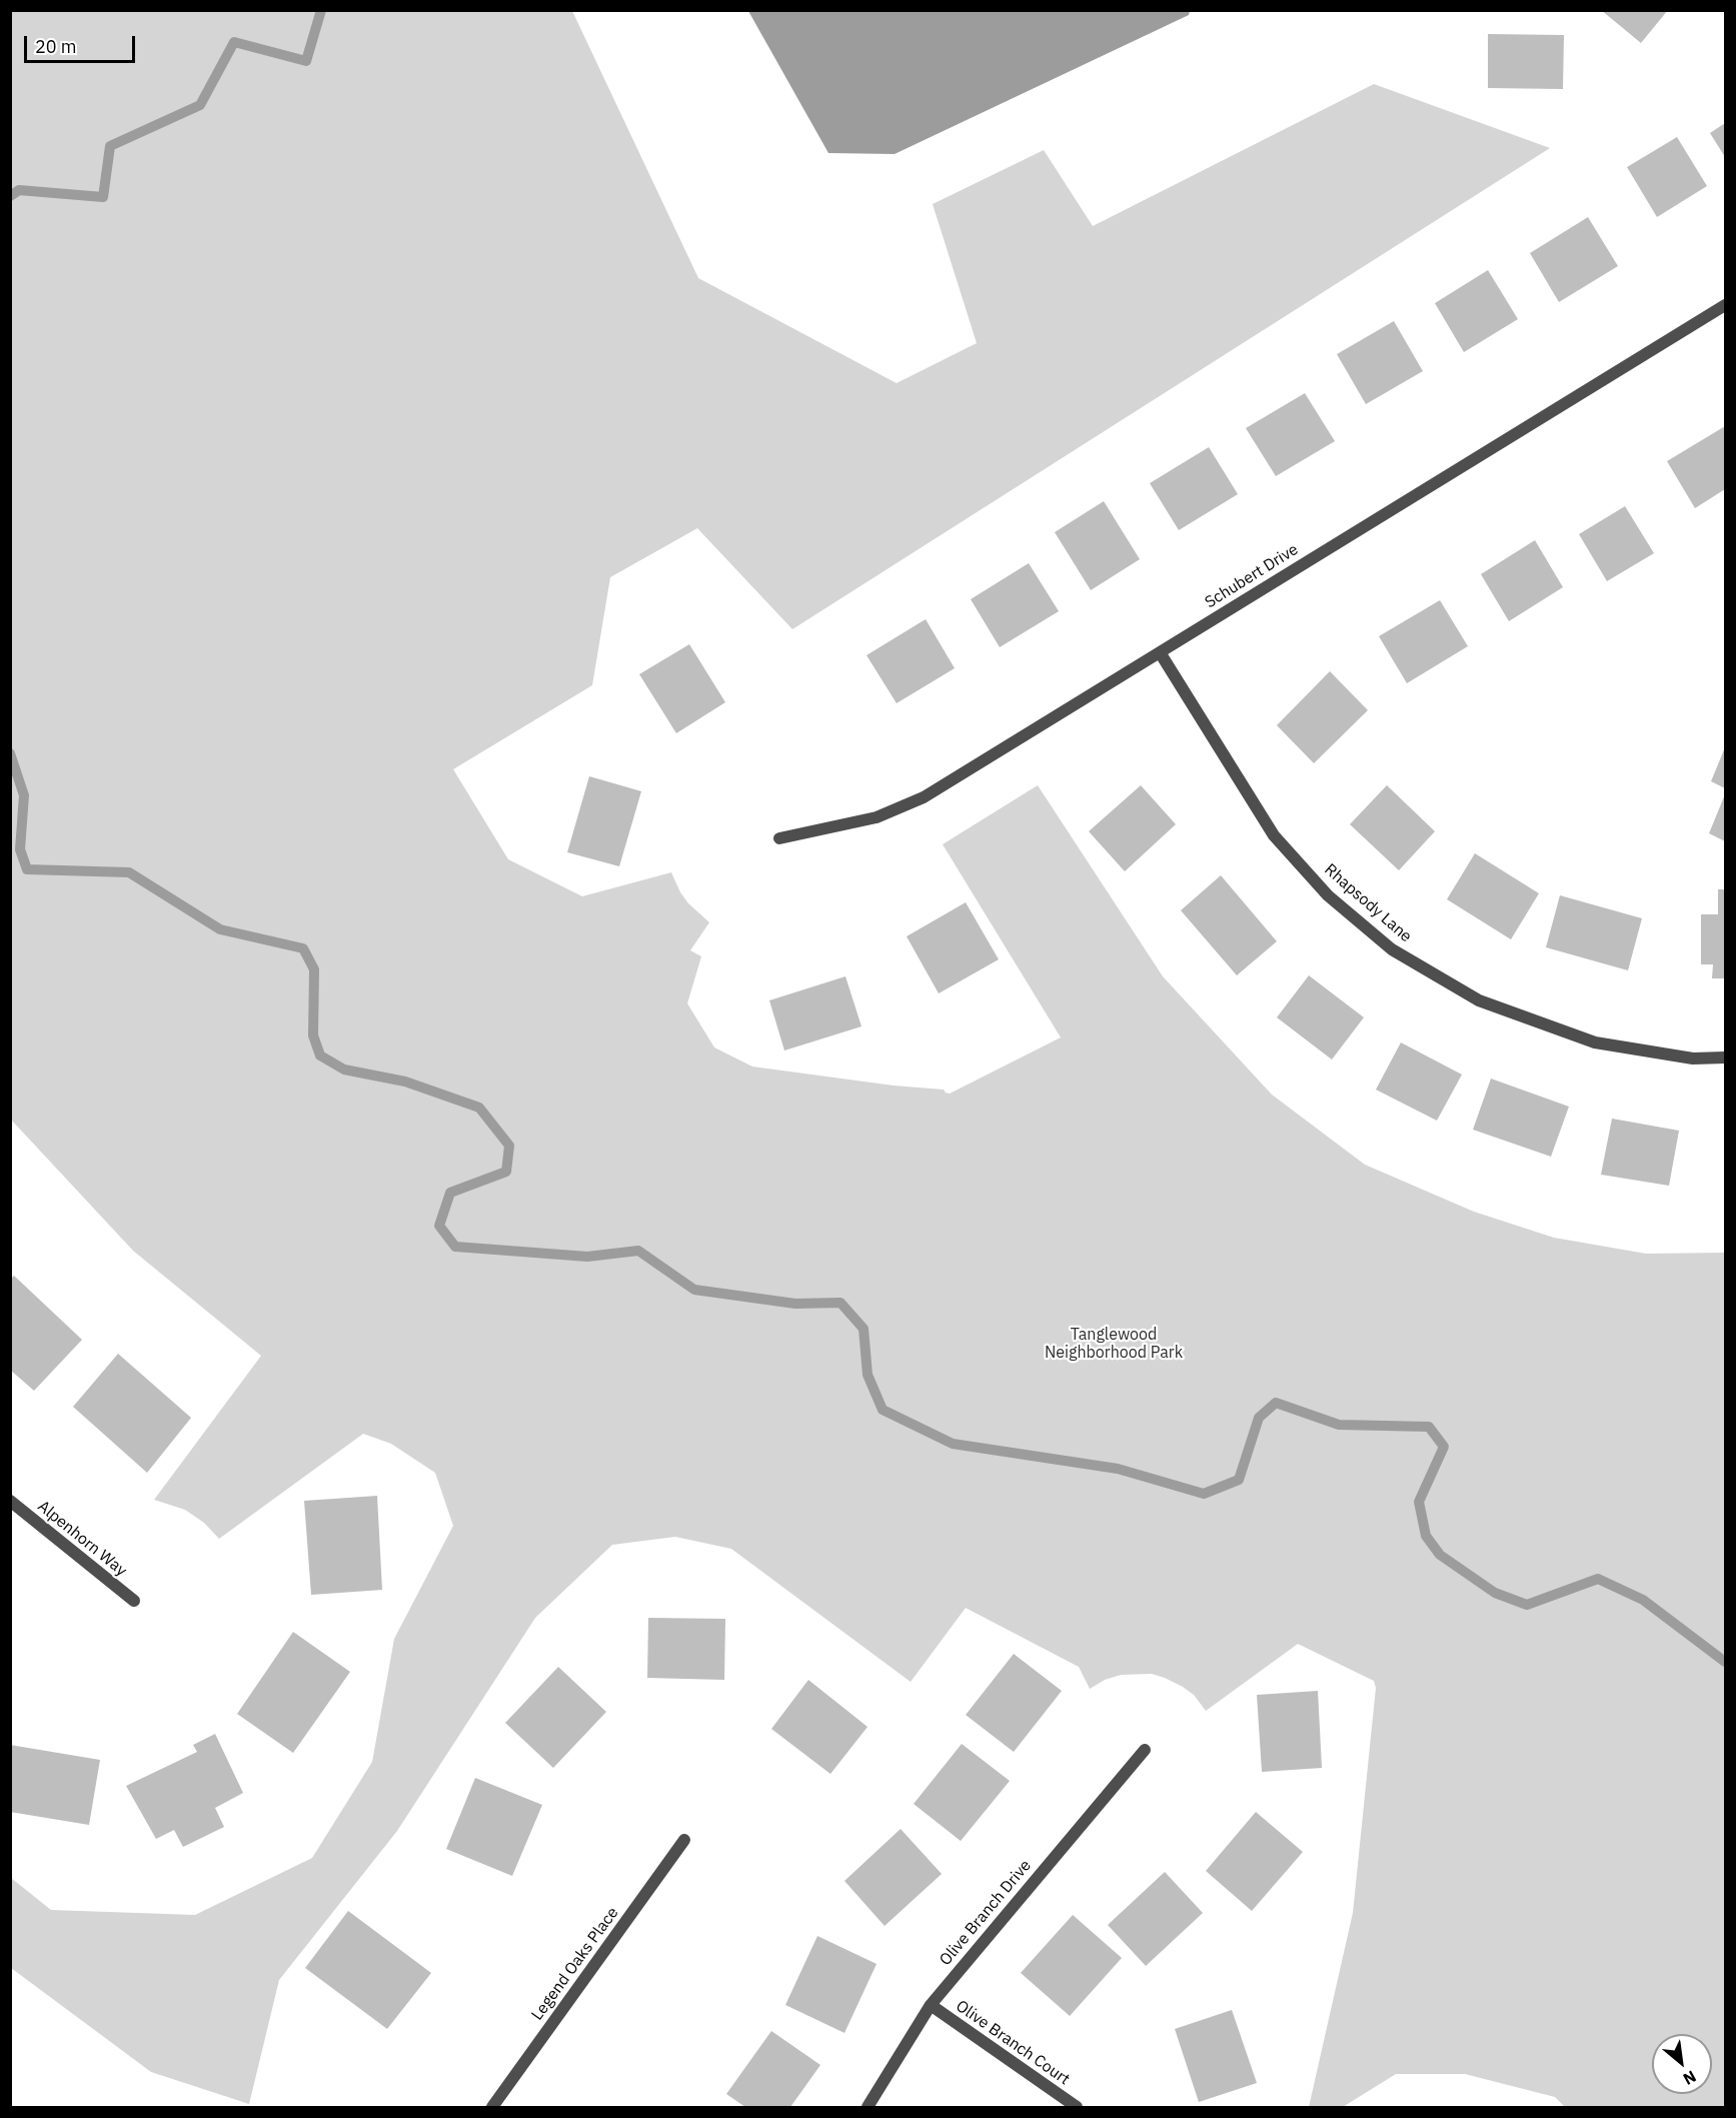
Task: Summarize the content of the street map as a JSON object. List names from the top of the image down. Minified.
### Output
{"streets":{"street":["Schubert Drive","Rhapsody Lane","Alpenhorn Way","Olive Branch Drive","Legend Oaks Place","Olive Branch Court"]},"crossings":[["Schubert Drive","Rhapsody Lane"],["Olive Branch Drive","Olive Branch Court"]],"parks":["Tanglewood Neighborhood Park"],"scale_bar":"20 m","north":"bottom right"}
